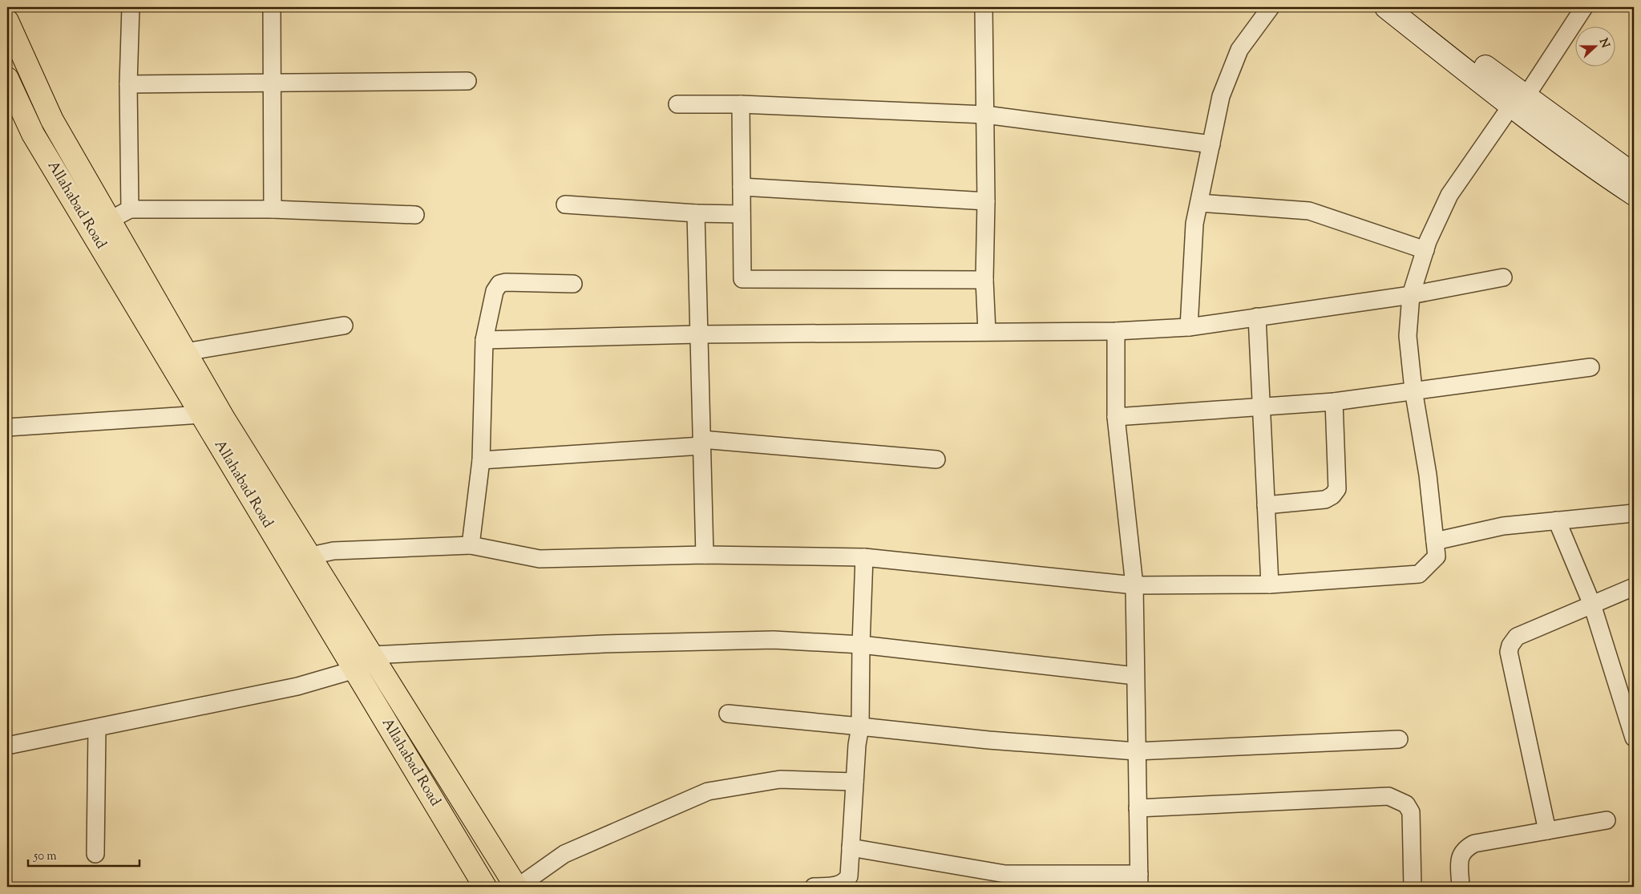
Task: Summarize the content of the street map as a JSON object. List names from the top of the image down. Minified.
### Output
{"streets":{"main road":["Allahabad Road"]},"scale_bar":"50 m","north":"right"}
